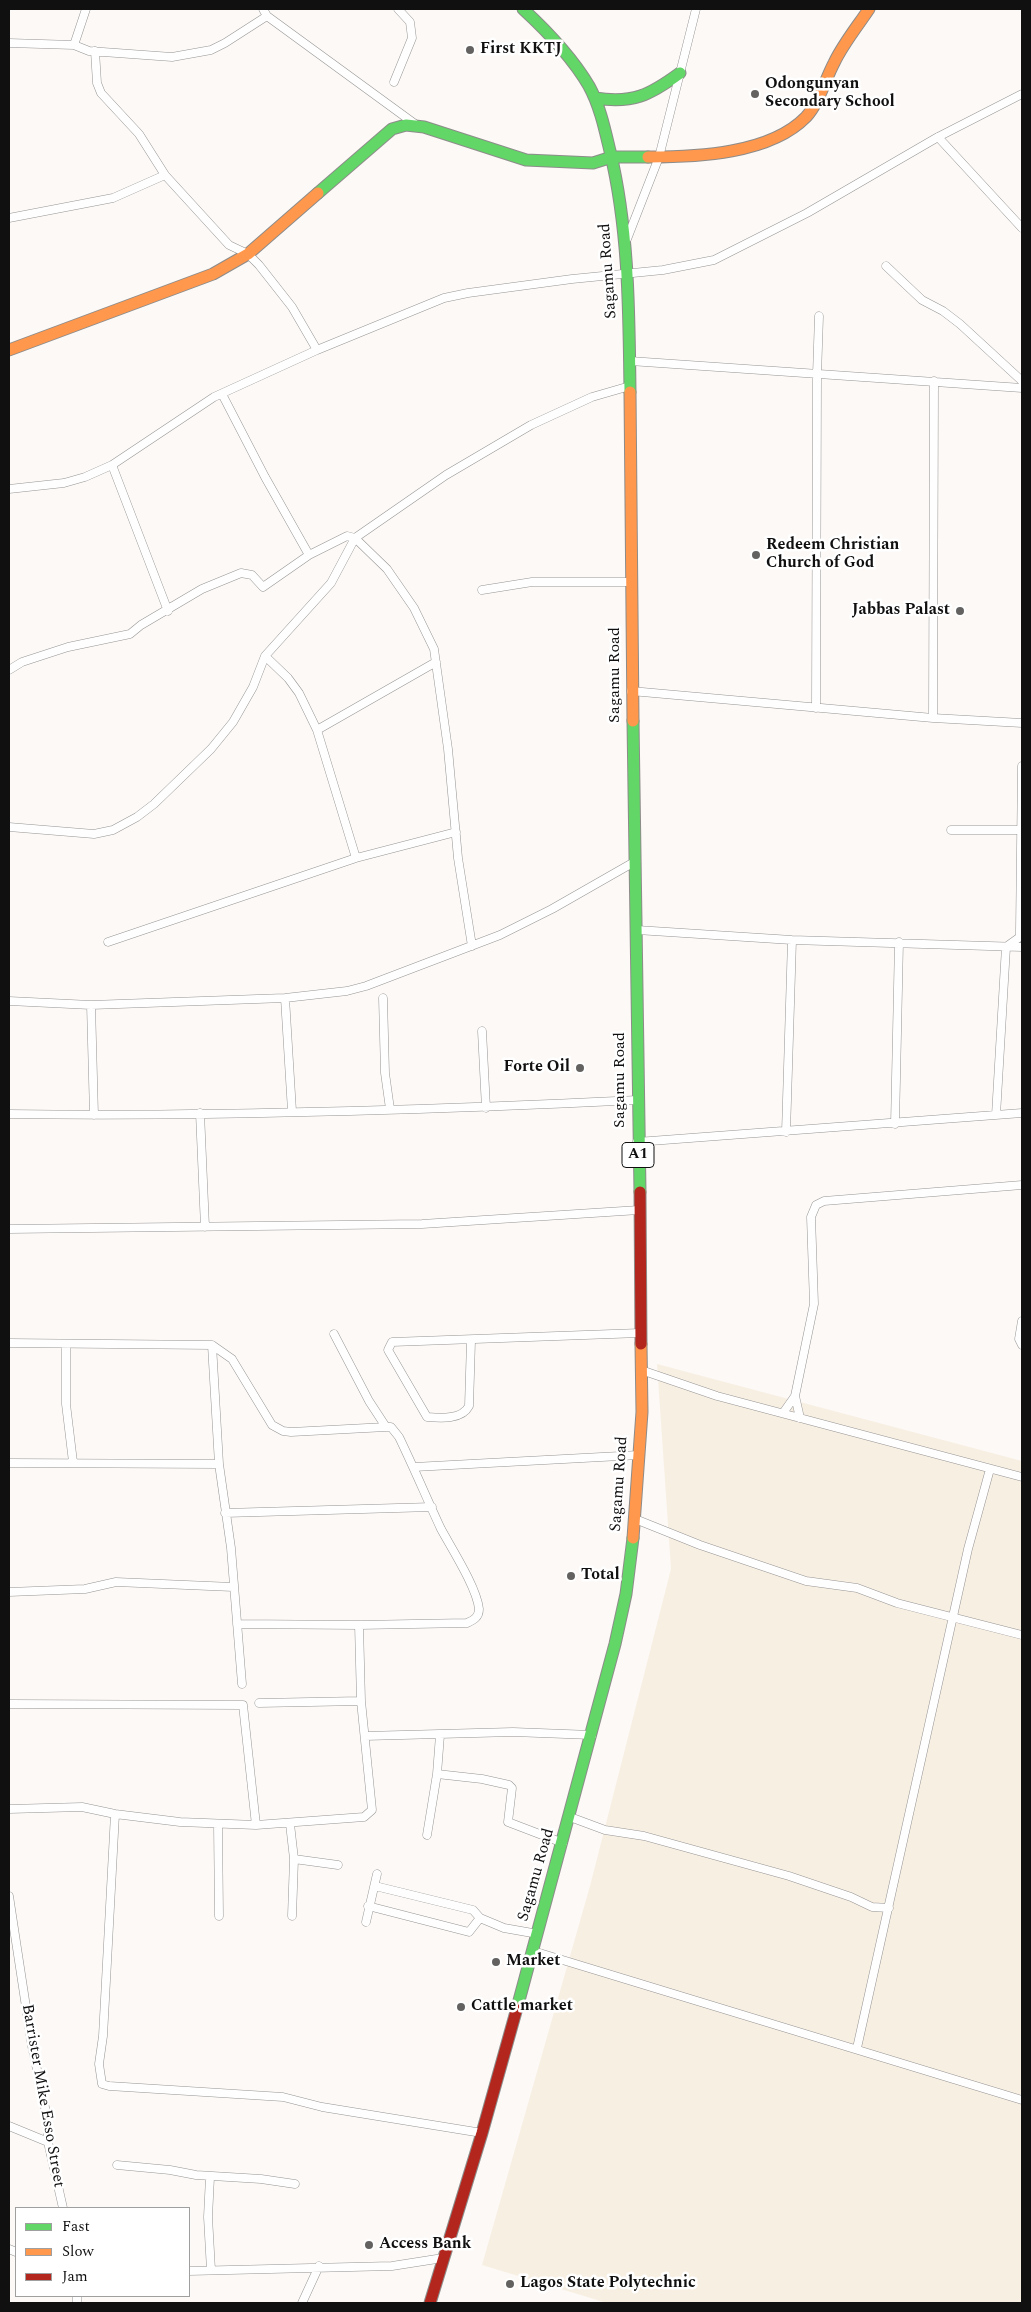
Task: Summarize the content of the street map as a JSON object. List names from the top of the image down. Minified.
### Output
{"streets":{"main road":["Sagamu Road","A1"],"street":["Barrister Mike Esso Street"]},"places":["First KKTJ","Odongunyan Secondary School","Redeem Christian Church of God","Jabbas Palast","Forte Oil","Total","Market","Cattle market","Access Bank","Lagos State Polytechnic"],"legend":["Fast","Slow","Jam"]}
